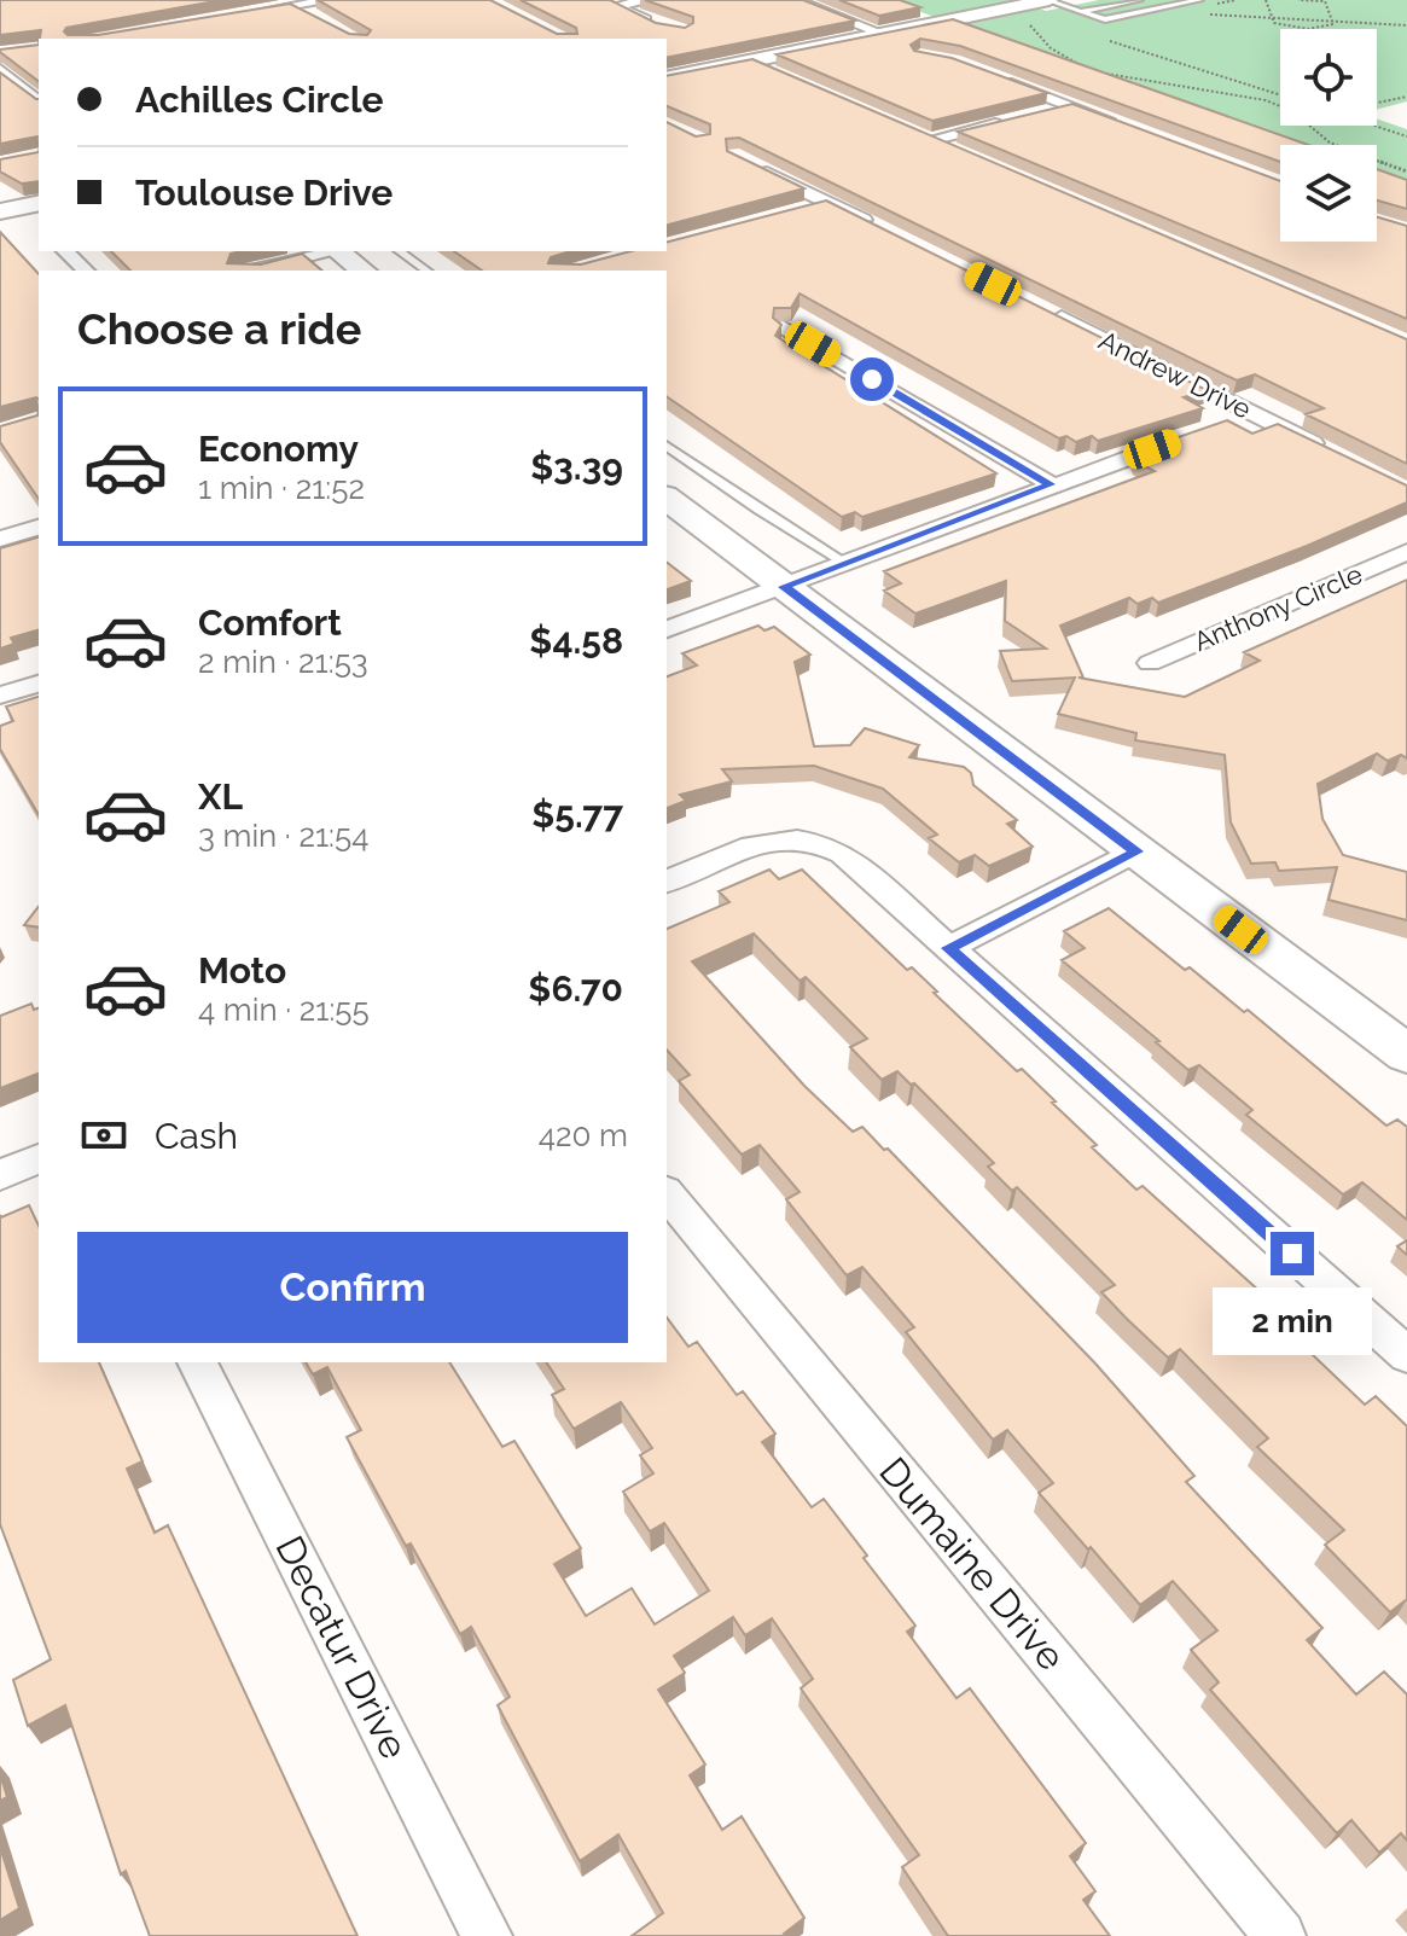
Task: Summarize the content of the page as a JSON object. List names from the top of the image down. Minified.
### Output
{"streets":{"street":["Andrew Drive","Anthony Circle","Dumaine Drive","Decatur Drive"]},"page":{"banner":["Achilles Circle","Toulouse Drive"],"heading":"Choose a ride","list":[{"name":"Economy","note":"1 min · 21:52","value":"$3.39"},{"name":"Comfort","note":"2 min · 21:53","value":"$4.58"},{"name":"XL","note":"3 min · 21:54","value":"$5.77"},{"name":"Moto","note":"4 min · 21:55","value":"$6.70"}],"pay":["Cash","420 m"],"buttons":"Confirm","bubble":"2 min"}}
